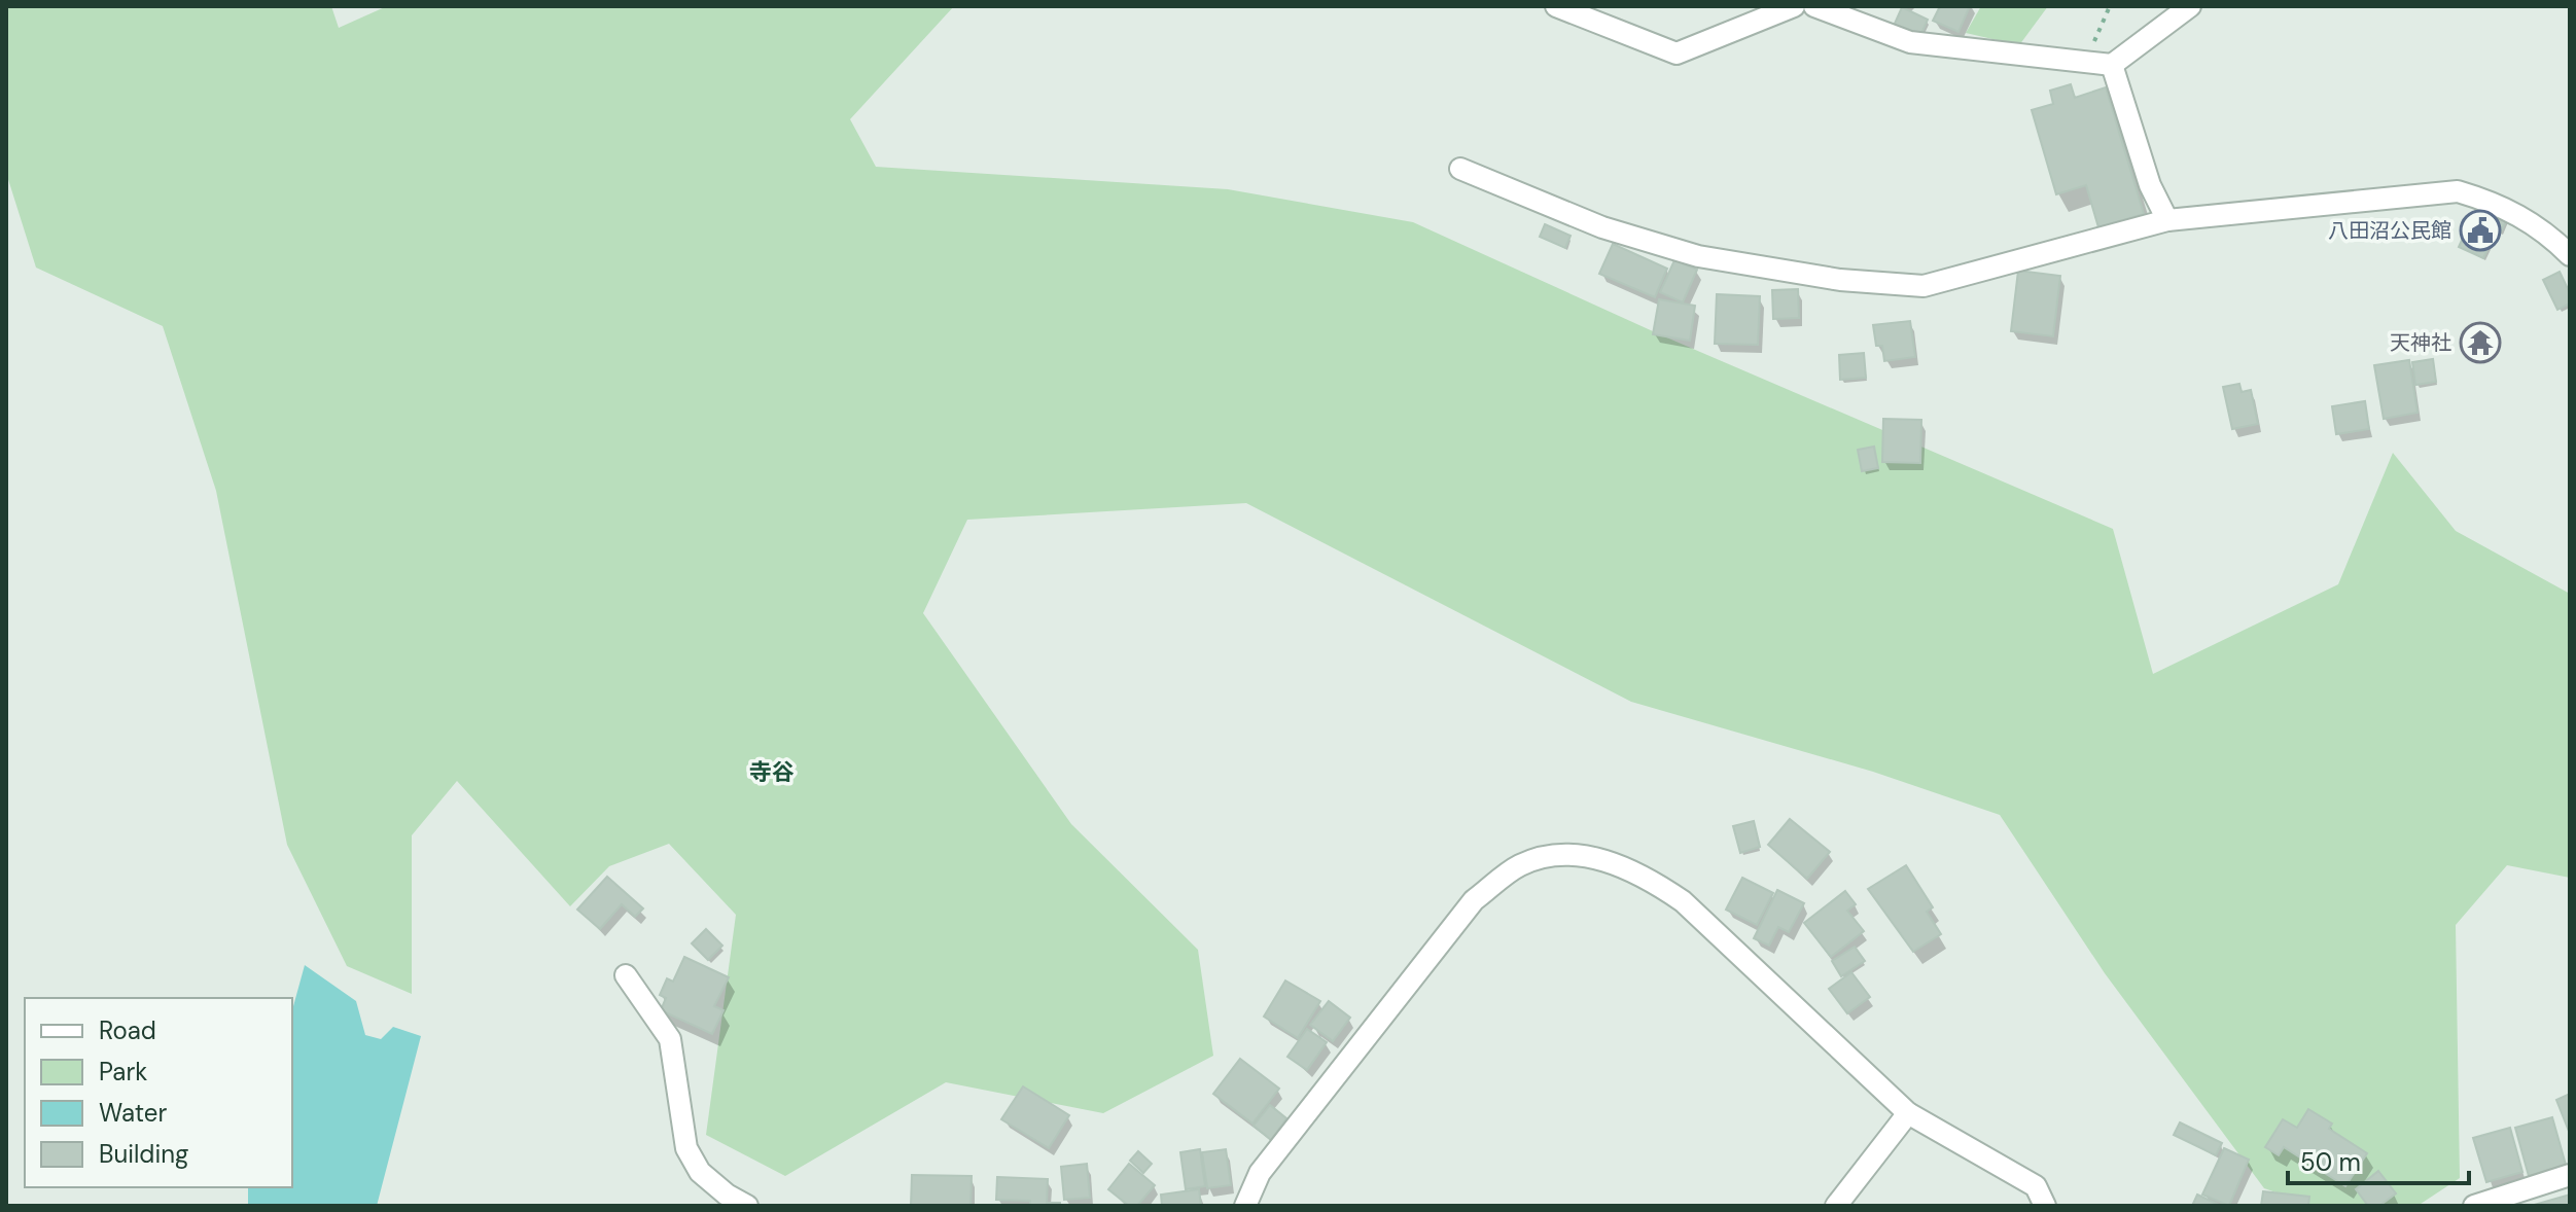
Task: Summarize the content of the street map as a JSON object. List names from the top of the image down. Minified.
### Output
{"districts":["寺谷"],"places":{"public building":["八田沼公民館"],"temple":["天神社"]},"legend":["Road","Park","Water","Building"],"scale_bar":"50 m"}
